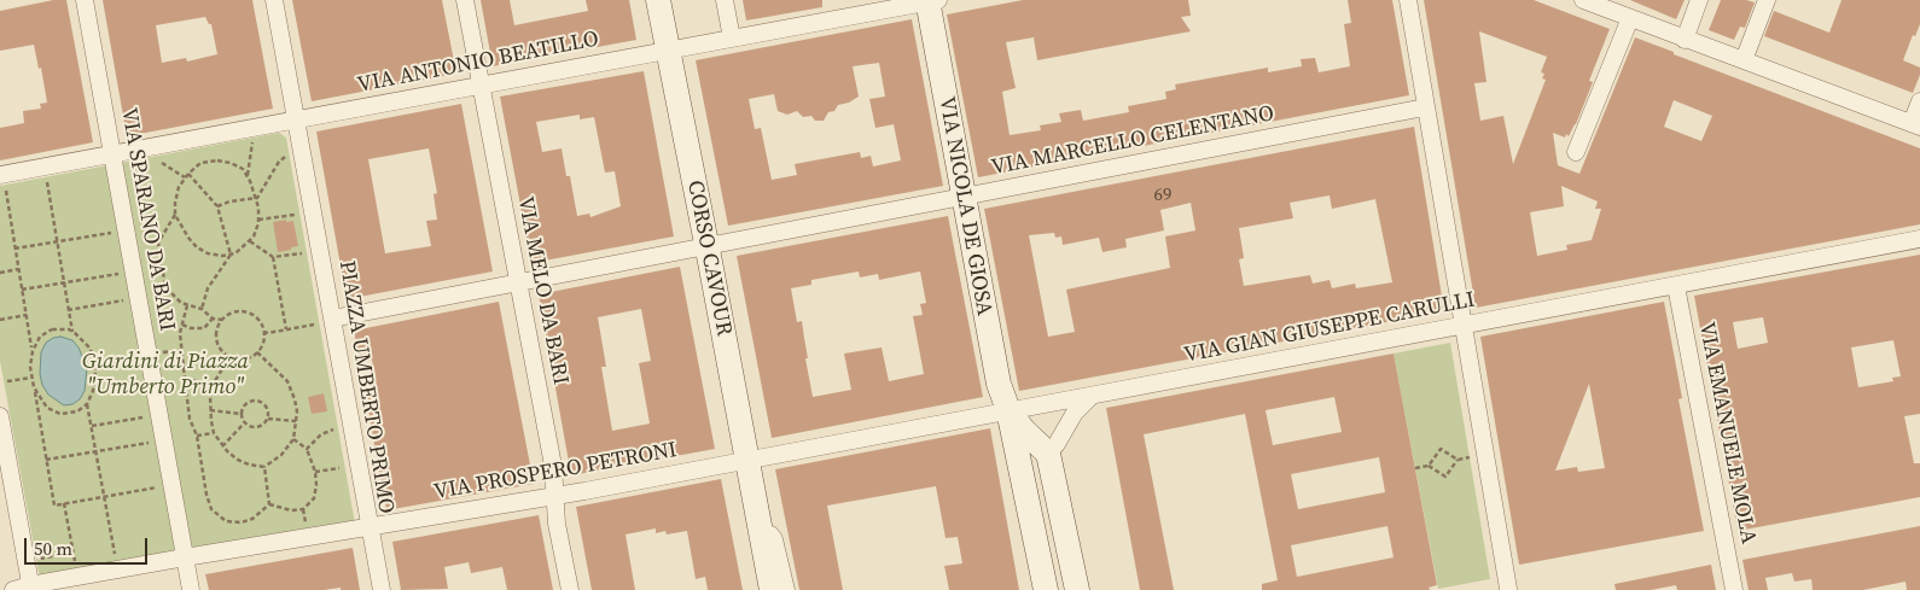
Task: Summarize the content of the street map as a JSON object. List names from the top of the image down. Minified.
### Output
{"streets":{"main road":["VIA NICOLA DE GIOSA","CORSO CAVOUR"],"street":["VIA ANTONIO BEATILLO","VIA MARCELLO CELENTANO","VIA SPARANO DA BARI","VIA MELO DA BARI","VIA GIAN GIUSEPPE CARULLI","PIAZZA UMBERTO PRIMO","VIA EMANUELE MOLA","VIA PROSPERO PETRONI"]},"crossings":[["VIA ANTONIO BEATILLO","VIA NICOLA DE GIOSA"],["VIA ANTONIO BEATILLO","CORSO CAVOUR"],["VIA ANTONIO BEATILLO","VIA MELO DA BARI"],["VIA ANTONIO BEATILLO","PIAZZA UMBERTO PRIMO"],["VIA MARCELLO CELENTANO","VIA NICOLA DE GIOSA"],["VIA MARCELLO CELENTANO","CORSO CAVOUR"],["VIA MARCELLO CELENTANO","VIA MELO DA BARI"],["VIA MARCELLO CELENTANO","PIAZZA UMBERTO PRIMO"],["VIA NICOLA DE GIOSA","VIA GIAN GIUSEPPE CARULLI"],["VIA SPARANO DA BARI","PIAZZA UMBERTO PRIMO"],["CORSO CAVOUR","VIA GIAN GIUSEPPE CARULLI"],["CORSO CAVOUR","VIA PROSPERO PETRONI"],["VIA MELO DA BARI","VIA PROSPERO PETRONI"],["VIA GIAN GIUSEPPE CARULLI","VIA EMANUELE MOLA"],["VIA GIAN GIUSEPPE CARULLI","VIA PROSPERO PETRONI"],["PIAZZA UMBERTO PRIMO","VIA PROSPERO PETRONI"]],"parks":["Giardini di Piazza \"Umberto Primo\""],"house_numbers":["69"],"scale_bar":"50 m"}
